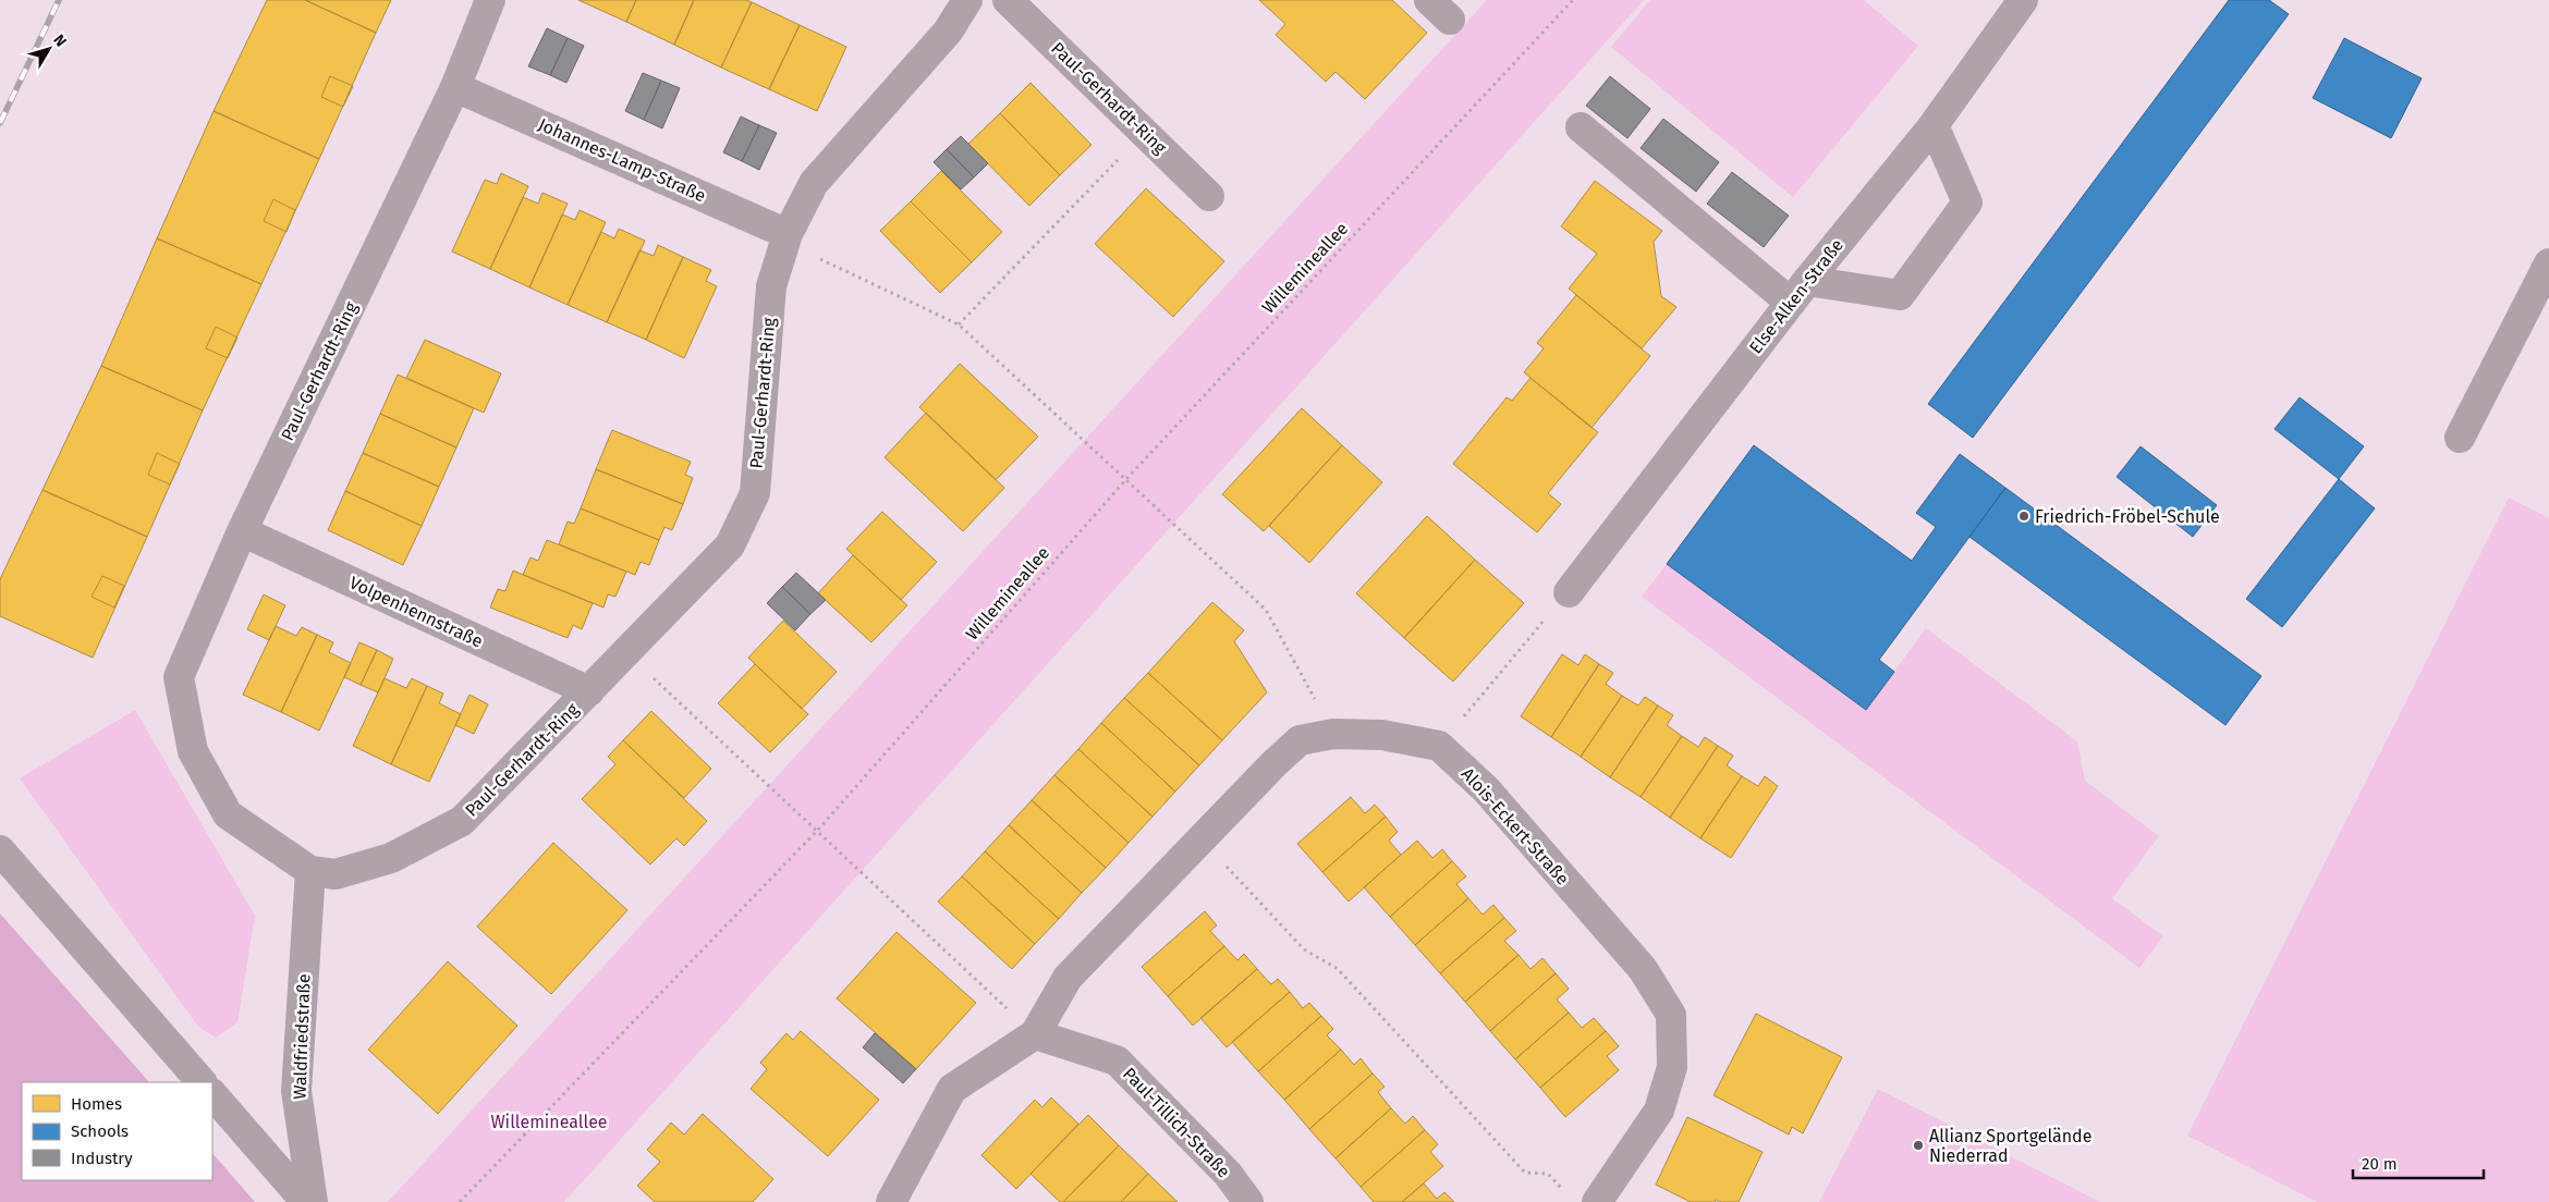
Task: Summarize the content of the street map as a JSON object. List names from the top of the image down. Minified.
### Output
{"streets":{"street":["Paul-Gerhardt-Ring","Johannes-Lamp-Straße","Else-Alken-Straße","Volpenhennstraße","Alois-Eckert-Straße","Waldfriedstraße","Paul-Tillich-Straße"],"path":["Willemineallee"]},"crossings":[["Paul-Gerhardt-Ring","Johannes-Lamp-Straße"],["Paul-Gerhardt-Ring","Volpenhennstraße"],["Paul-Gerhardt-Ring","Waldfriedstraße"]],"parks":["Willemineallee"],"places":["Friedrich-Fröbel-Schule","Allianz Sportgelände Niederrad"],"legend":["Homes","Schools","Industry"],"scale_bar":"20 m","north":"top right"}
